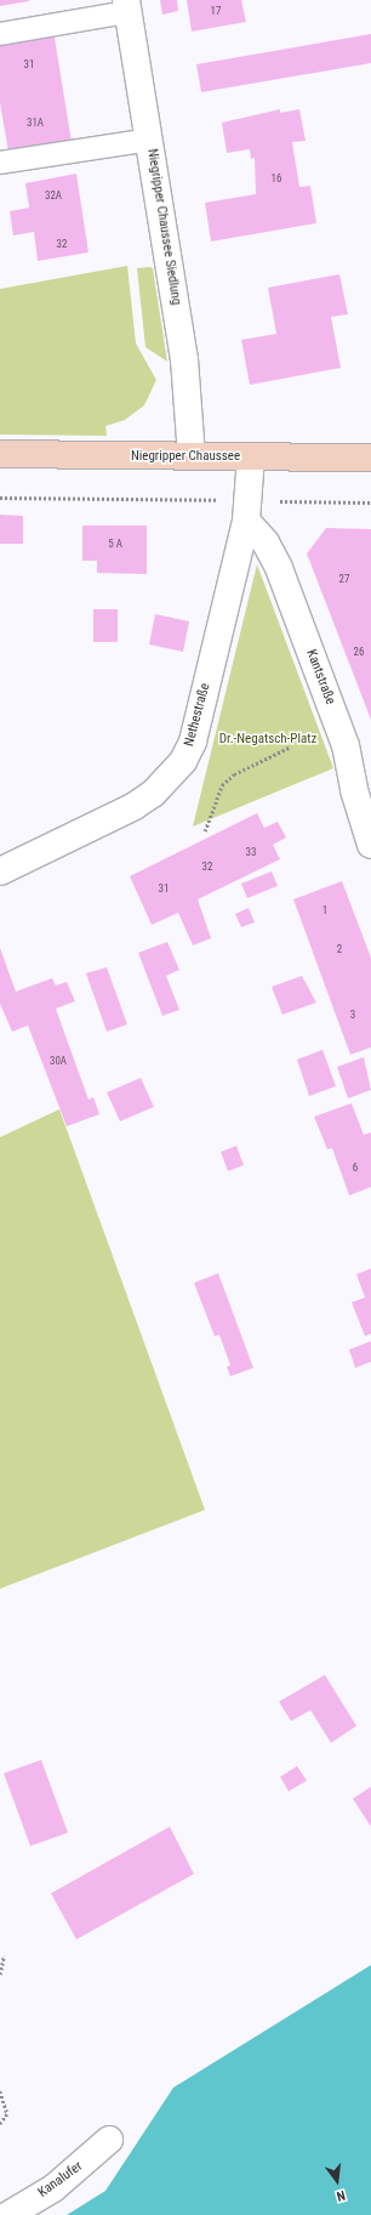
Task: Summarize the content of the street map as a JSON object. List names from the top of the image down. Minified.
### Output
{"streets":{"main road":["Niegripper Chaussee"],"street":["Niegripper Chaussee Siedlung","Kantstraße","Nethestraße","Kanalufer"]},"crossings":[["Niegripper Chaussee Siedlung","Niegripper Chaussee"],["Niegripper Chaussee","Nethestraße"],["Kantstraße","Nethestraße"]],"parks":["Dr.-Negatsch-Platz"],"house_numbers":["17","31","31A","16","32A","32","5 A","27","26","33","32","31","1","2","3","30A","6"],"north":"bottom"}
